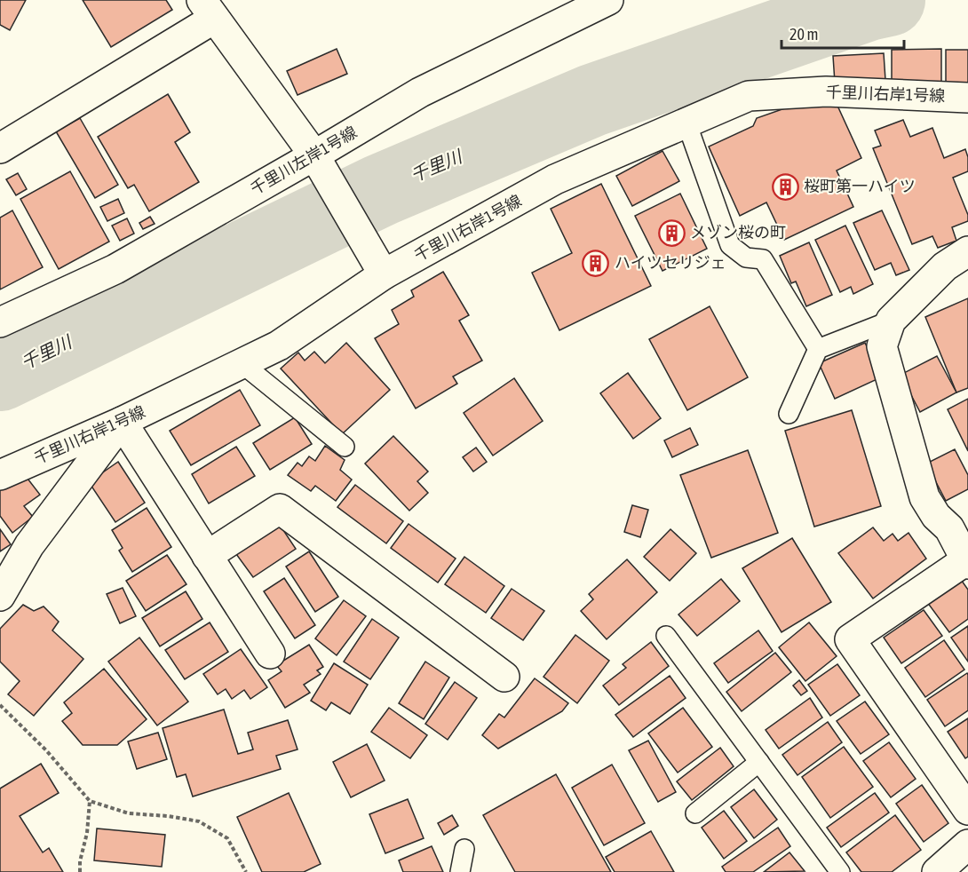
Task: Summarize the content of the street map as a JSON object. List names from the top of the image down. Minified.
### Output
{"streets":{"street":["千里川右岸1号線","千里川左岸1号線"]},"water":["千里川"],"places":{"building":["桜町第一ハイツ","メゾン桜の町","ハイツセリジェ"]},"scale_bar":"20 m"}
